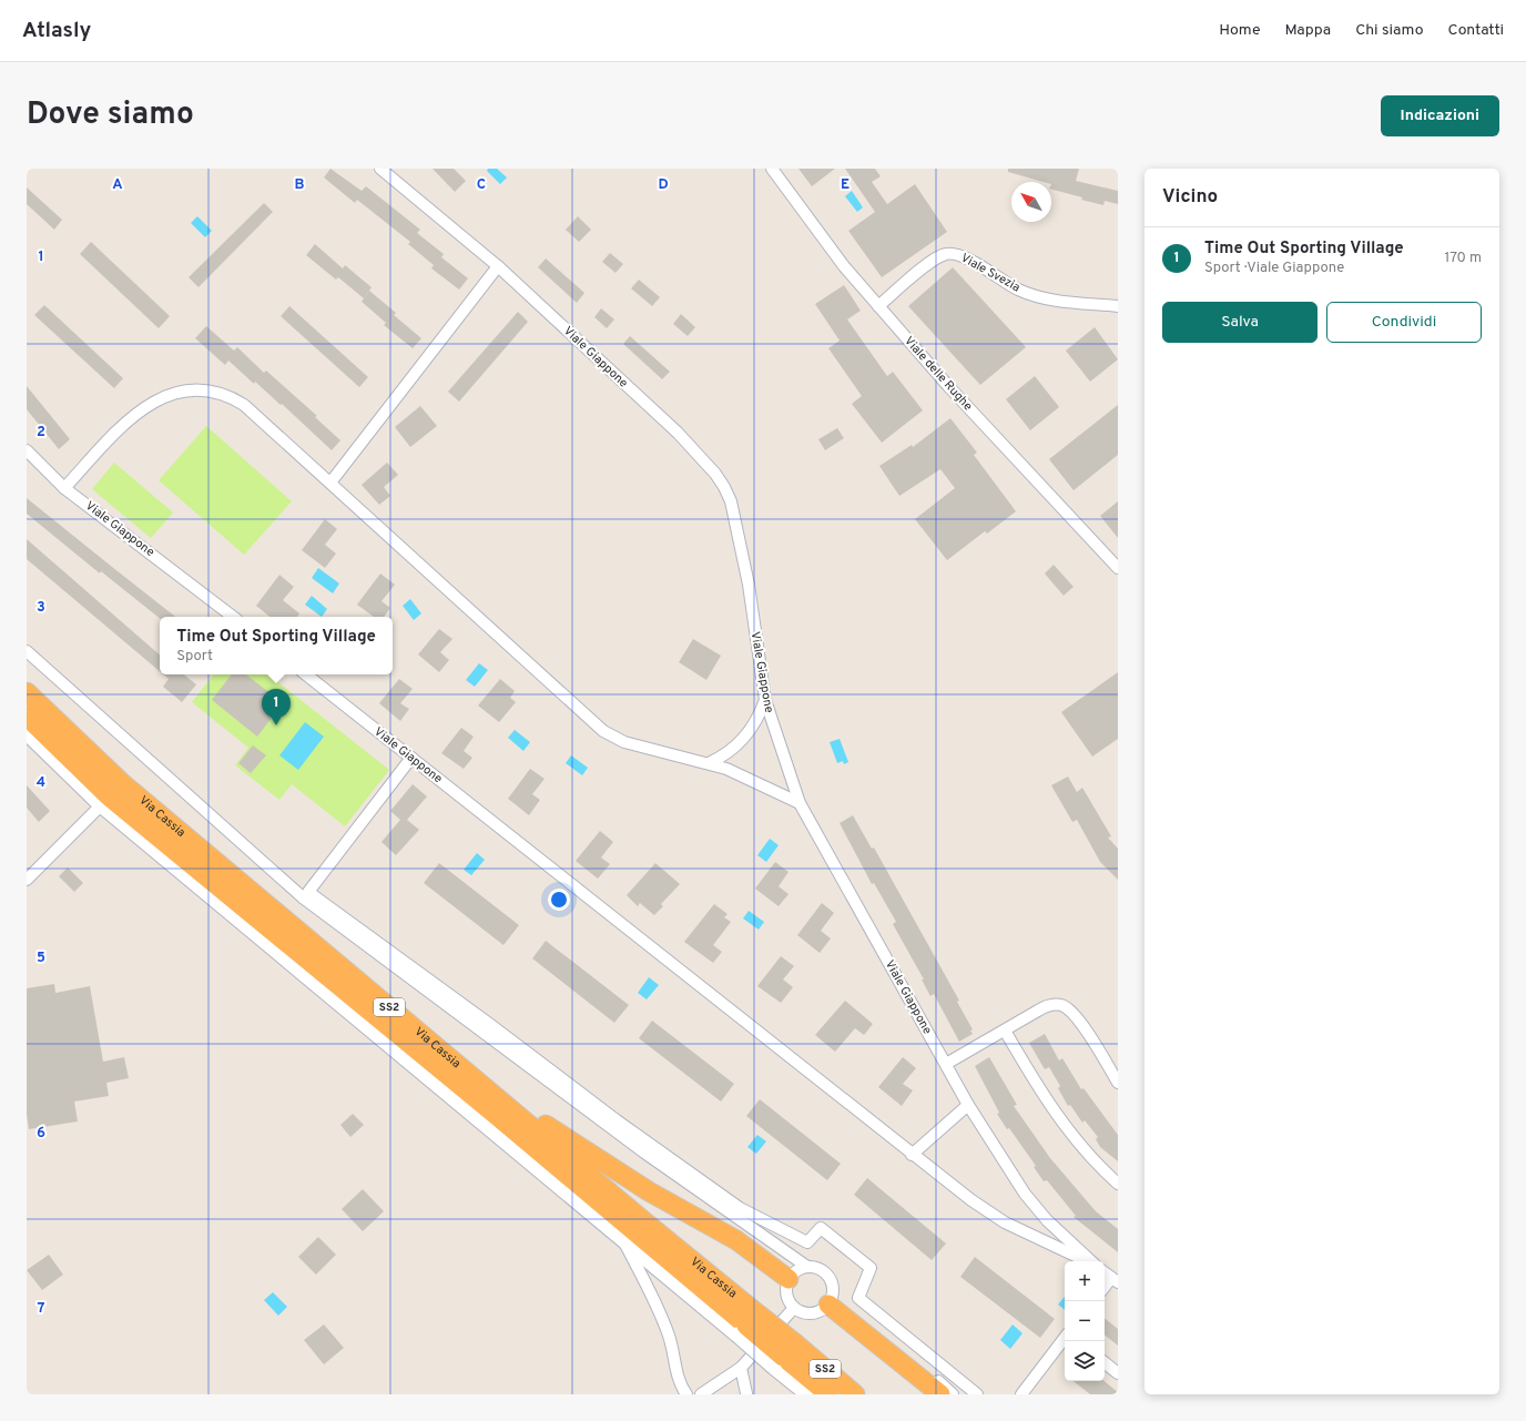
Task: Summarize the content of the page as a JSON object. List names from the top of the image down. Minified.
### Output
{"streets":{"highway":["Via Cassia","SS2"],"street":["Viale Svezia","Viale Giappone","Viale delle Rughe"]},"crossings":[["Viale Svezia","Viale delle Rughe"]],"north":"top left","page":{"header":"Atlasly","nav":["Home","Mappa","Chi siamo","Contatti"],"title":"Dove siamo","buttons":["Indicazioni",["Salva","Condividi"]],"heading":"Vicino","list":[{"mark":"1","name":"Time Out Sporting Village","note":"Sport · Viale Giappone","value":"170 m"}],"popup":["Time Out Sporting Village","Sport"],"pins":"1","map_buttons":["+","−"]},"grid":{"columns":["A","B","C","D","E"],"rows":["1","2","3","4","5","6","7"]}}
